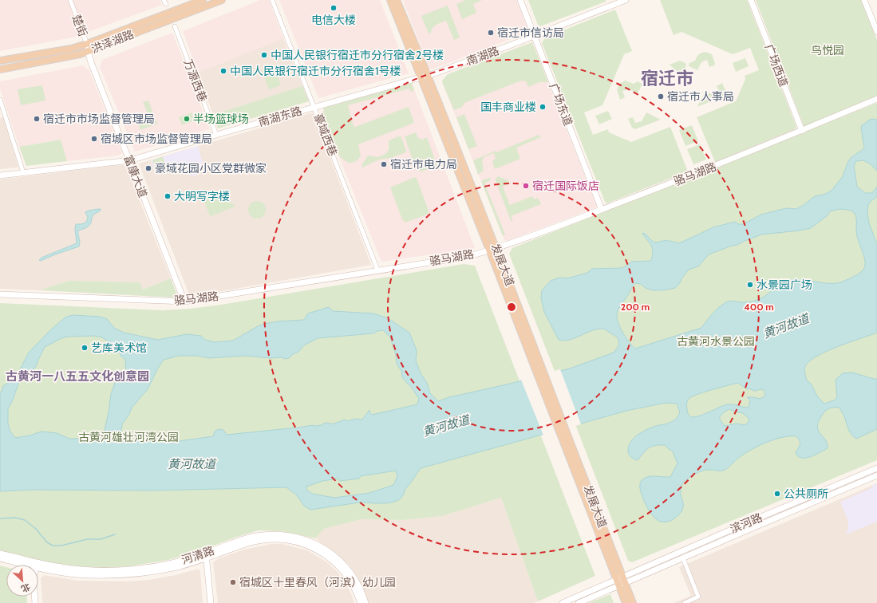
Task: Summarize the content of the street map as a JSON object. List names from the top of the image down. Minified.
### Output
{"streets":{"main road":["洪泽湖路","发展大道"],"street":["楚街","南湖路","广场西道","万源西巷","广场东道","南湖东路","豪域西巷","骆马湖路","富康大道","滨河路","河清路"]},"crossings":[["楚街","洪泽湖路"],["楚街","富康大道"],["洪泽湖路","富康大道"],["南湖路","广场东道"],["南湖路","南湖东路"],["南湖路","发展大道"],["广场西道","骆马湖路"],["万源西巷","南湖东路"],["广场东道","骆马湖路"],["南湖东路","豪域西巷"],["南湖东路","富康大道"],["南湖东路","发展大道"],["豪域西巷","骆马湖路"],["骆马湖路","富康大道"],["骆马湖路","发展大道"],["发展大道","滨河路"]],"districts":["宿迁市","古黄河一八五五文化创意园"],"water":["黄河故道"],"parks":["鸟悦园","古黄河水景公园","古黄河雄壮河湾公园"],"places":["电信大楼","宿迁市信访局","中国人民银行宿迁市分行宿舍2号楼","中国人民银行宿迁市分行宿舍1号楼","宿迁市人事局","国丰商业楼","宿迁市市场监督管理局","半场篮球场","宿城区市场监督管理局","宿迁市电力局","豪域花园小区党群微家","宿迁国际饭店","大明写字楼","水景园广场","艺库美术馆","公共厕所","宿城区十里春风（河滨）幼儿园"],"north":"bottom right","rings":["200 m","400 m"]}
